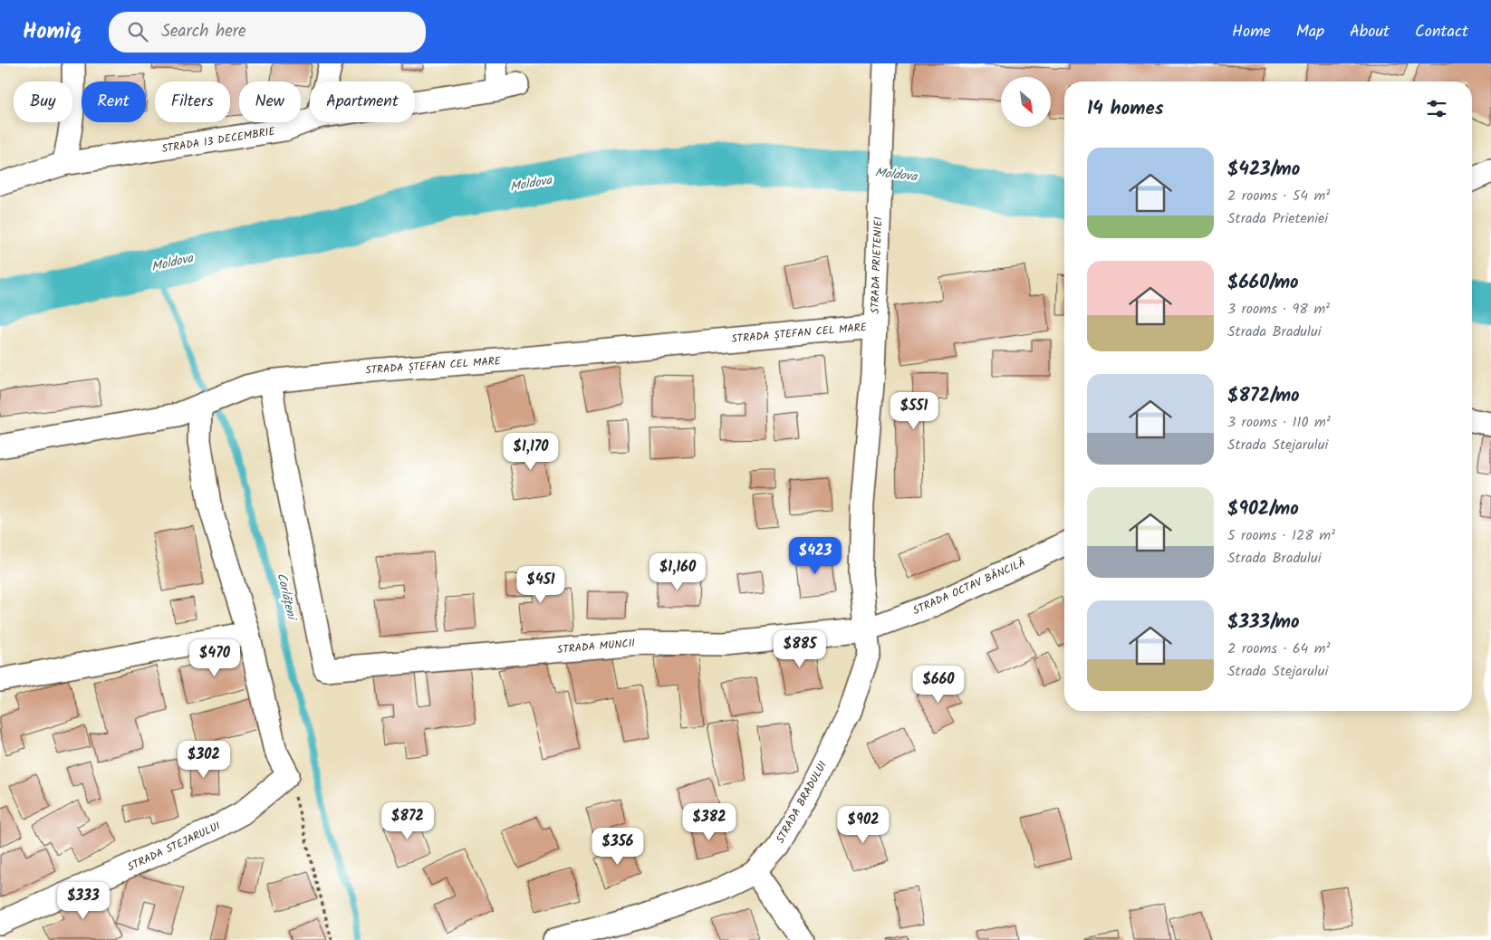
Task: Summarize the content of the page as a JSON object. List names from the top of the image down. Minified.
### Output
{"streets":{"street":["STRADA 13 DECEMBRIE","STRADA PRIETENIEI","STRADA ȘTEFAN CEL MARE","STRADA OCTAV BĂNCILĂ","STRADA MUNCII","STRADA BRADULUI","STRADA STEJARULUI"]},"crossings":[["STRADA PRIETENIEI","STRADA ȘTEFAN CEL MARE"],["STRADA PRIETENIEI","STRADA OCTAV BĂNCILĂ"],["STRADA PRIETENIEI","STRADA MUNCII"],["STRADA PRIETENIEI","STRADA BRADULUI"],["STRADA ȘTEFAN CEL MARE","STRADA MUNCII"],["STRADA OCTAV BĂNCILĂ","STRADA MUNCII"],["STRADA OCTAV BĂNCILĂ","STRADA BRADULUI"],["STRADA MUNCII","STRADA BRADULUI"]],"water":["Moldova","Corlățeni"],"north":"bottom right","page":{"header":"Homiq","search":"Search here","nav":["Home","Map","About","Contact"],"chip":["Buy","Rent","Filters","New","Apartment"],"heading":"14 homes","list":[{"name":"$423/mo","note":"2 rooms · 54 m² · Strada Prieteniei"},{"name":"$660/mo","note":"3 rooms · 98 m² · Strada Bradului"},{"name":"$872/mo","note":"3 rooms · 110 m² · Strada Stejarului"},{"name":"$902/mo","note":"5 rooms · 128 m² · Strada Bradului"},{"name":"$333/mo","note":"2 rooms · 64 m² · Strada Stejarului"}],"price":["$551","$1,170","$423","$1,160","$451","$885","$470","$660","$302","$872","$382","$902","$356","$333"]}}
